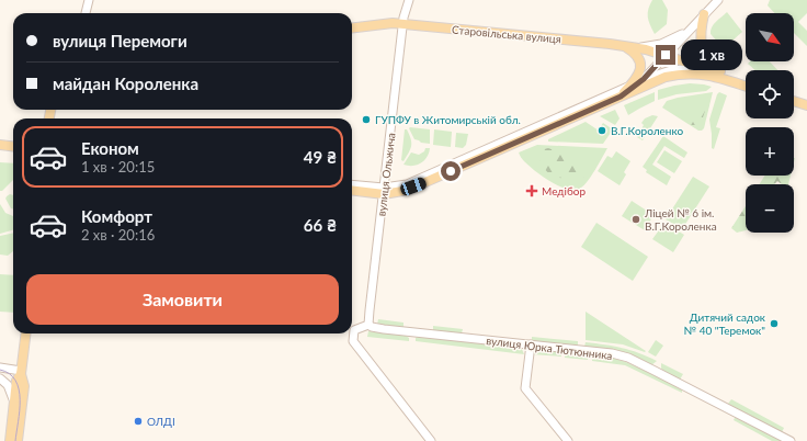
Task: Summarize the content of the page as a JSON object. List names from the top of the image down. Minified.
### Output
{"streets":{"main road":["Старовільська вулиця"],"street":["вулиця Ольжича","вулиця Юрка Тютюнника"]},"crossings":[["Старовільська вулиця","вулиця Ольжича"],["вулиця Ольжича","вулиця Юрка Тютюнника"]],"places":{"other":["ГУПФУ в Житомирській обл.","В.Г.Короленко","Ліцей № 6 ім. В.Г.Короленка","Дитячий садок № 40 \"Теремок\"","ОЛДІ"],"health":["Медібор"]},"north":"bottom right","page":{"map_buttons":["+","−"],"banner":["вулиця Перемоги","майдан Короленка"],"bubble":"1 хв","list":[{"name":"Економ","note":"1 хв · 20:15","value":"49 ₴"},{"name":"Комфорт","note":"2 хв · 20:16","value":"66 ₴"}],"buttons":"Замовити"}}
